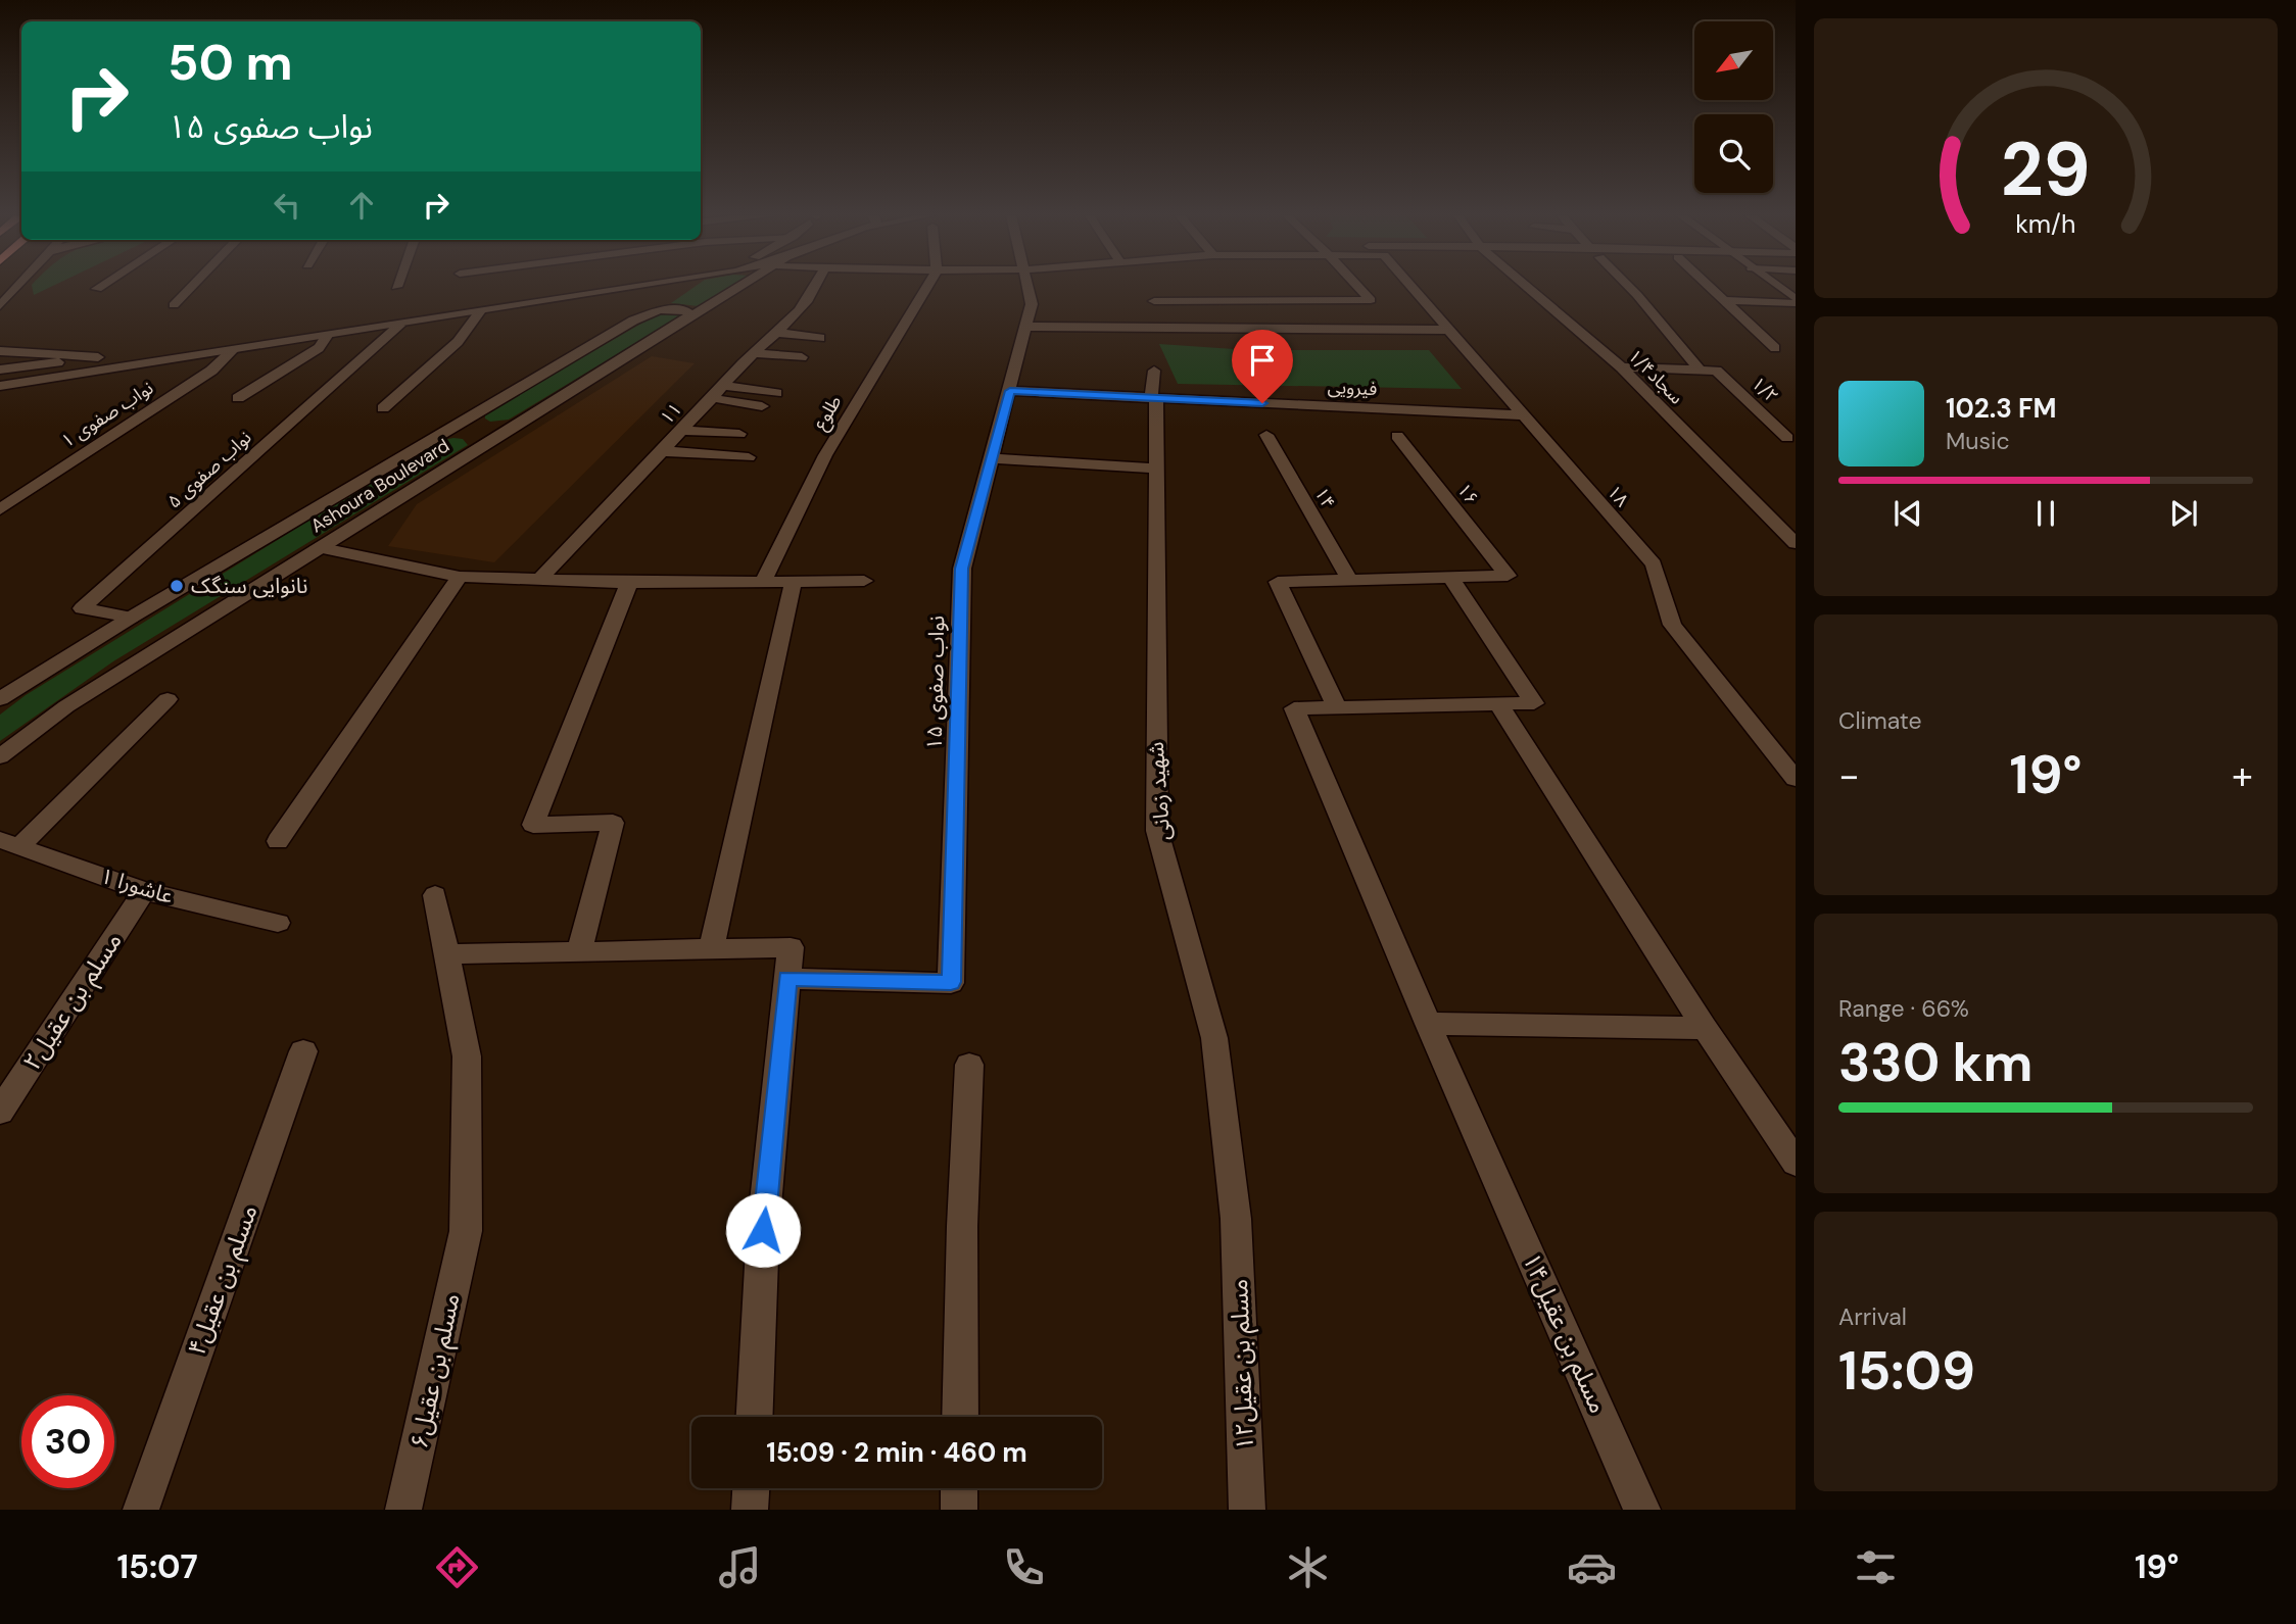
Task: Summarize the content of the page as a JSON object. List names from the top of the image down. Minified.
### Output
{"streets":{"street":["۱/۴سجاد","فیرویی","۱/۲","طلوع","۱۱","نواب صفوی ۱","نواب صفوی ۵","Ashoura Boulevard","۱۶","۱۸","۱۴","نواب صفوی ۱۵","شهید زمانی","عاشورا ۱","مسلم بن عقیل۲","مسلم بن عقیل۴","مسلم بن عقیل۱۴","مسلم بن عقیل۱۲","مسلم بن عقیل۶"]},"crossings":[["فیرویی","۱۸"],["فیرویی","نواب صفوی ۱۵"],["فیرویی","شهید زمانی"],["نواب صفوی ۵","Ashoura Boulevard"],["شهید زمانی","مسلم بن عقیل۱۲"],["عاشورا ۱","مسلم بن عقیل۲"]],"places":["نانوایی سنگک"],"north":"bottom left","page":{"turn":["50 m","نواب صفوی ۱۵"],"song":["102.3 FM","Music"],"tile":["Climate",["Range · 66%","330 km"],["Arrival","15:09"]],"heat":["−","19°","+"],"limit":"30","trip":"15:09 · 2 min · 460 m","tabs":["15:07","19°"],"gauge":["29","km/h"]}}
